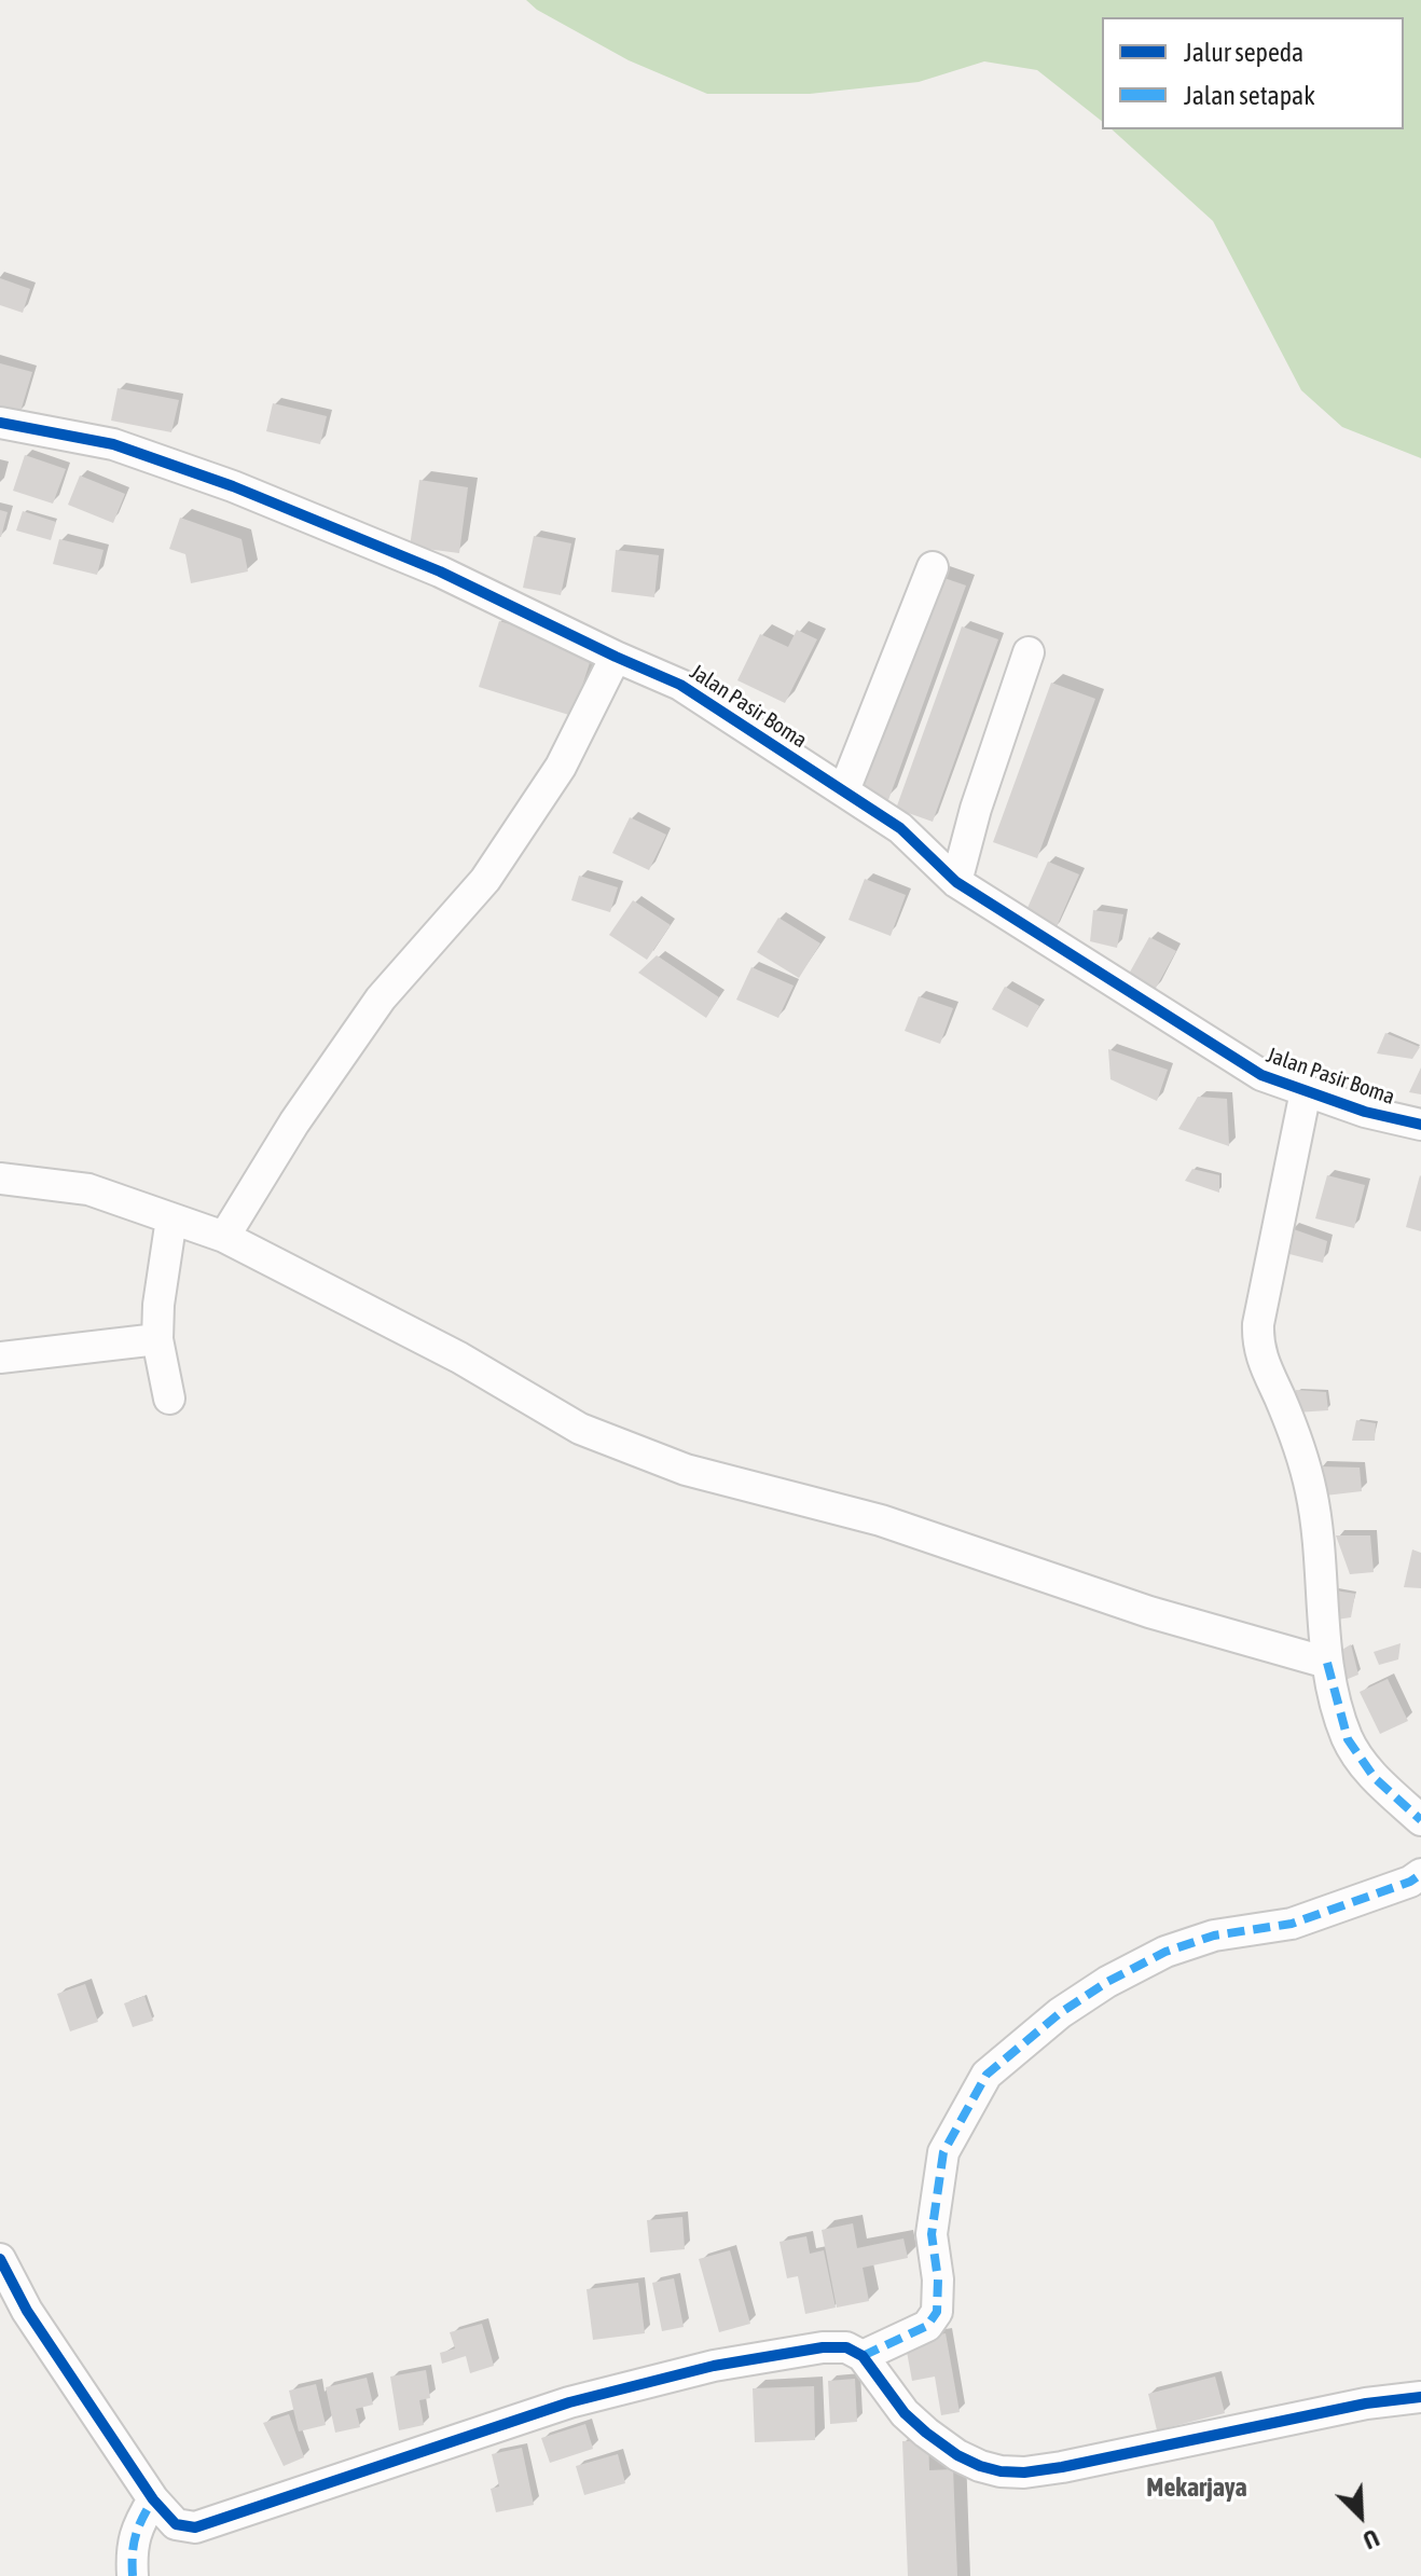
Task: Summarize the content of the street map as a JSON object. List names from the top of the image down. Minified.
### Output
{"streets":{"street":["Jalan Pasir Boma"]},"districts":["Mekarjaya"],"legend":["Jalur sepeda","Jalan setapak"],"north":"bottom right"}
